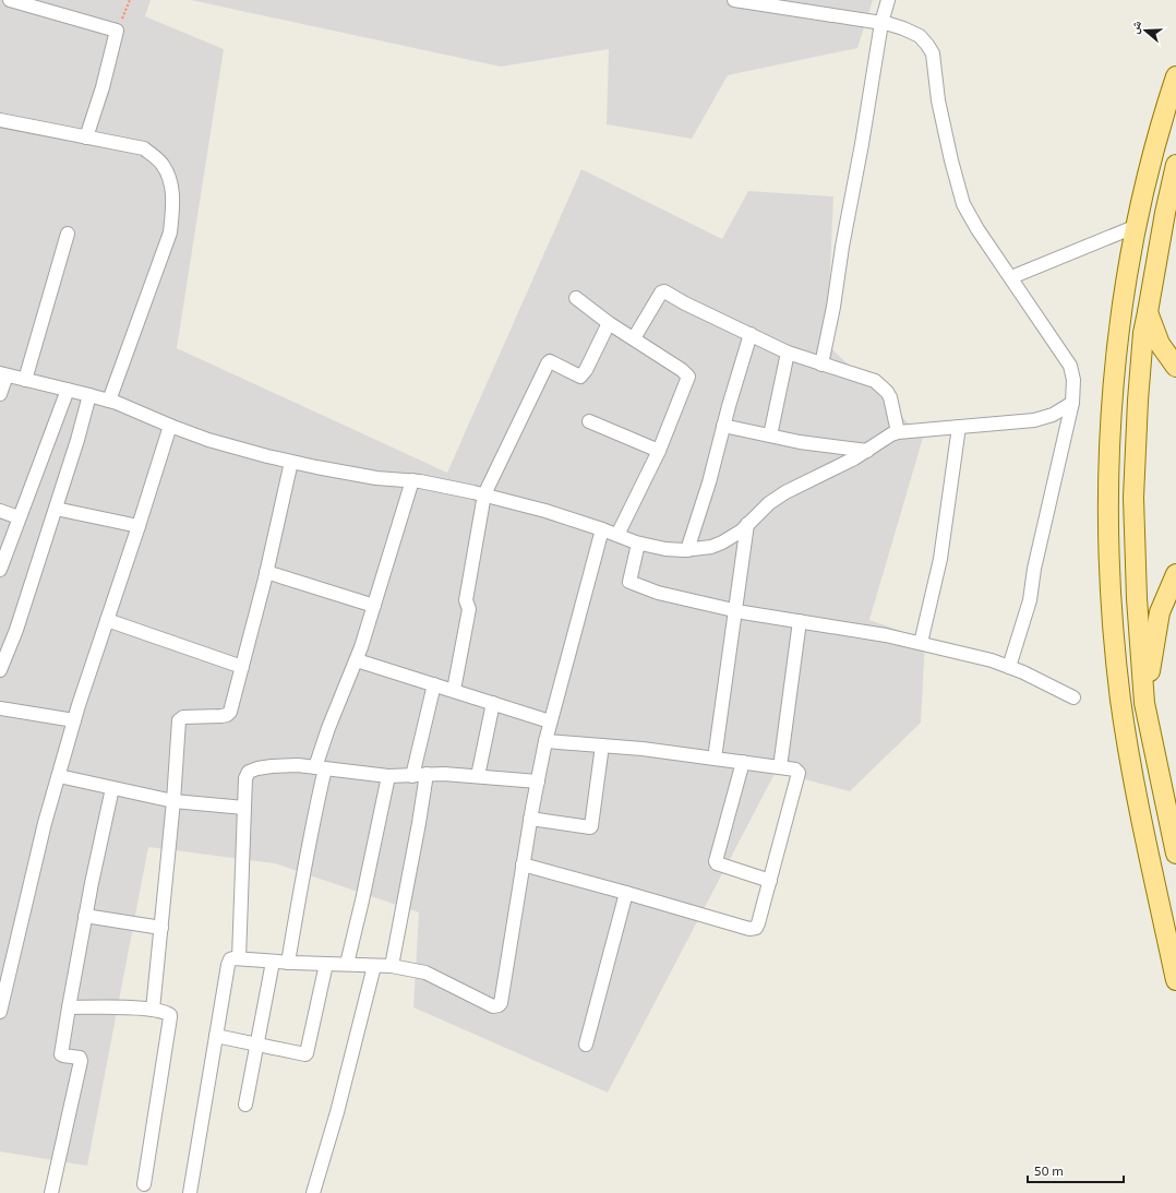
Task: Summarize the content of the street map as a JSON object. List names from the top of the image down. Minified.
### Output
{"scale_bar":"50 m","north":"left"}
